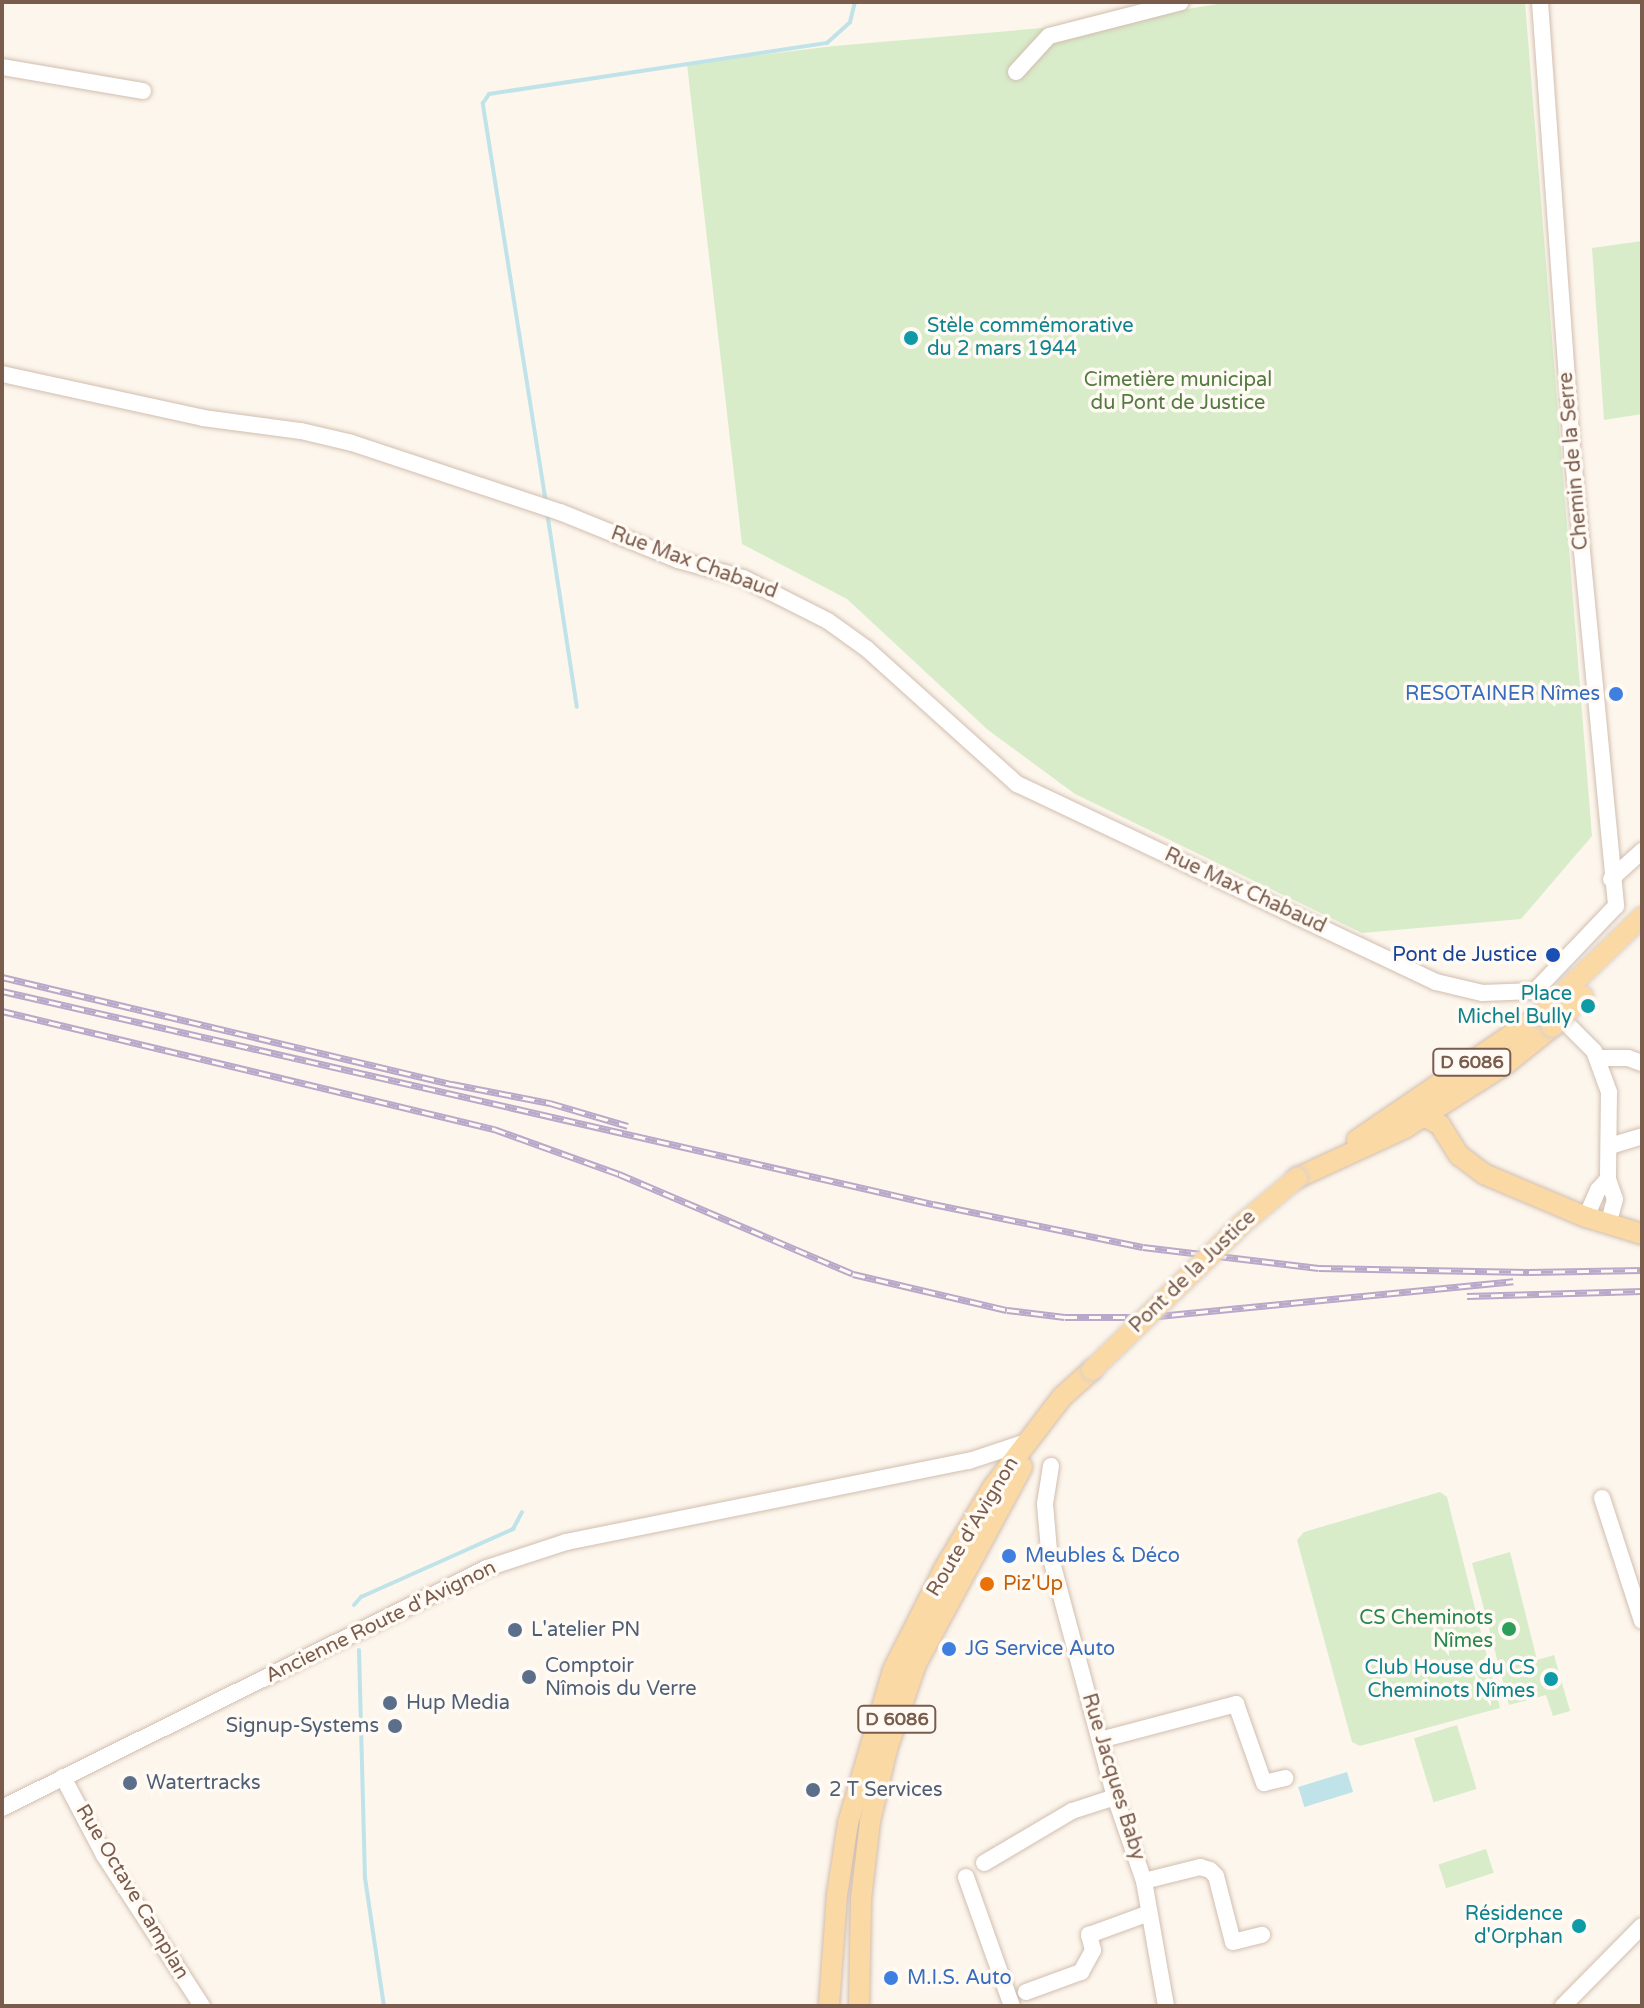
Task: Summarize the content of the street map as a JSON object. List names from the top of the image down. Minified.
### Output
{"streets":{"main road":["D 6086","Pont de la Justice","Route d'Avignon"],"street":["Chemin de la Serre","Rue Max Chabaud","Ancienne Route d'Avignon","Rue Jacques Baby","Rue Octave Camplan"]},"crossings":[["D 6086","Pont de la Justice"],["Pont de la Justice","Route d'Avignon"],["Route d'Avignon","Ancienne Route d'Avignon"],["Ancienne Route d'Avignon","Rue Octave Camplan"]],"parks":["Cimetière municipal du Pont de Justice"],"places":["Stèle commémorative du 2 mars 1944","RESOTAINER Nîmes","Pont de Justice","Place Michel Bully","Meubles & Déco","Piz'Up","CS Cheminots Nîmes","L'atelier PN","JG Service Auto","Comptoir Nîmois du Verre","Club House du CS Cheminots Nîmes","Hup Media","Signup-Systems","Watertracks","2 T Services","Résidence d'Orphan","M.I.S. Auto"]}
